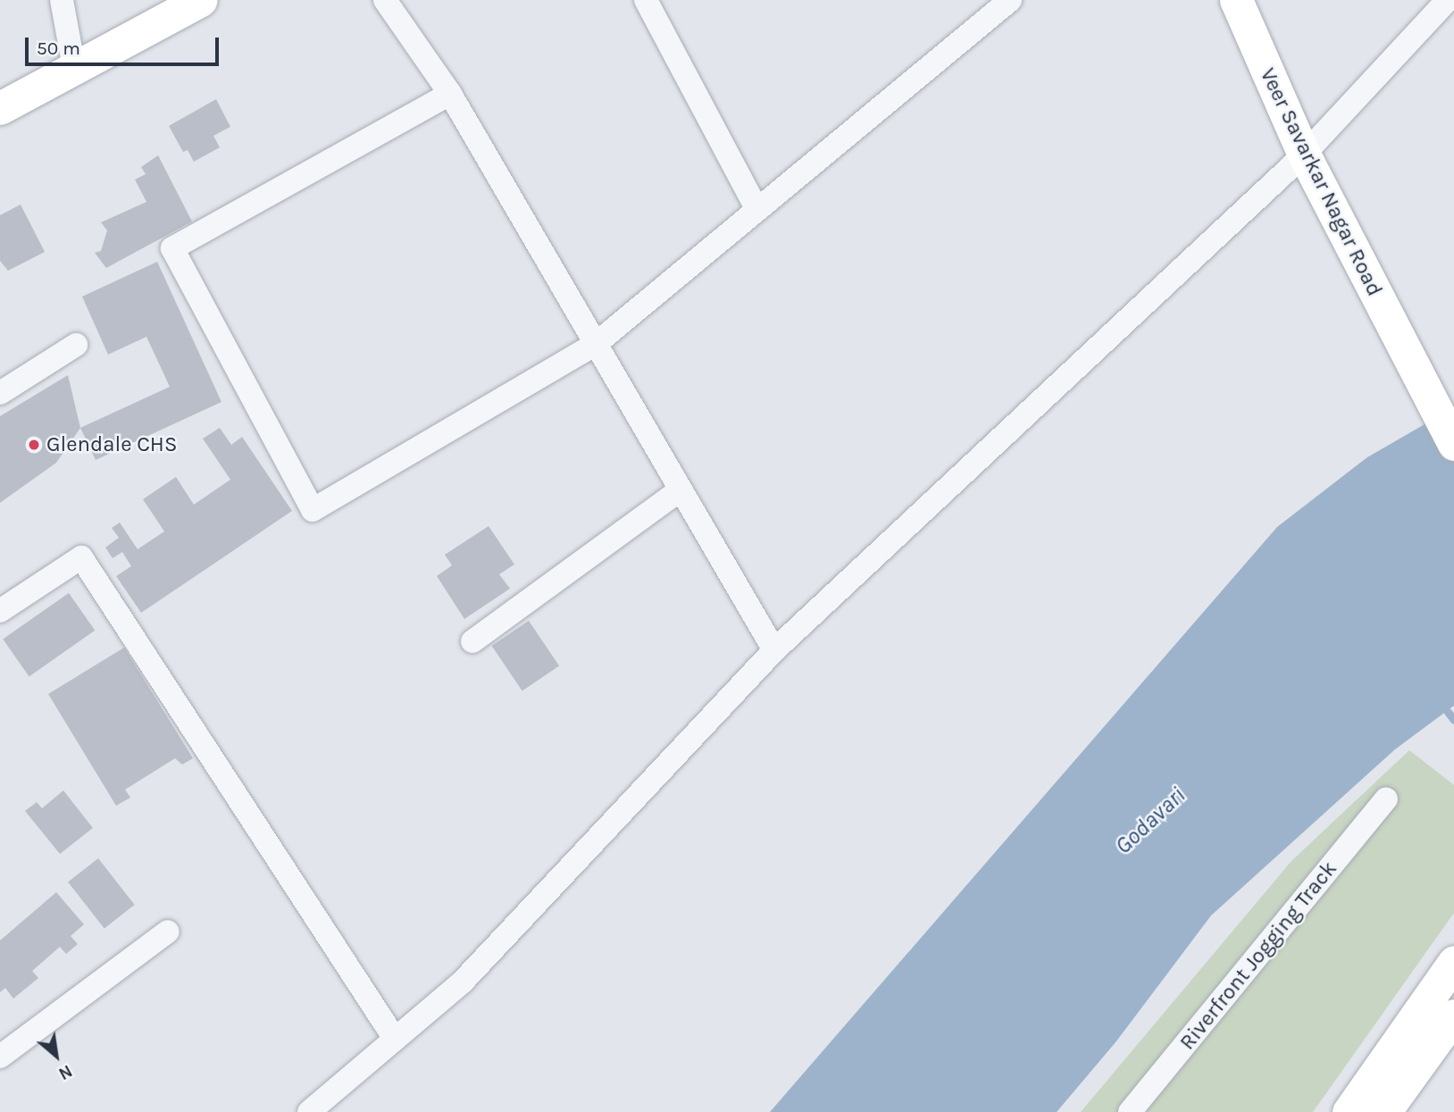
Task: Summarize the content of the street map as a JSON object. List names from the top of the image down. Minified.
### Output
{"streets":{"street":["Veer Savarkar Nagar Road","Riverfront Jogging Track"]},"water":["Godavari"],"places":["Glendale CHS"],"scale_bar":"50 m","north":"bottom right"}
